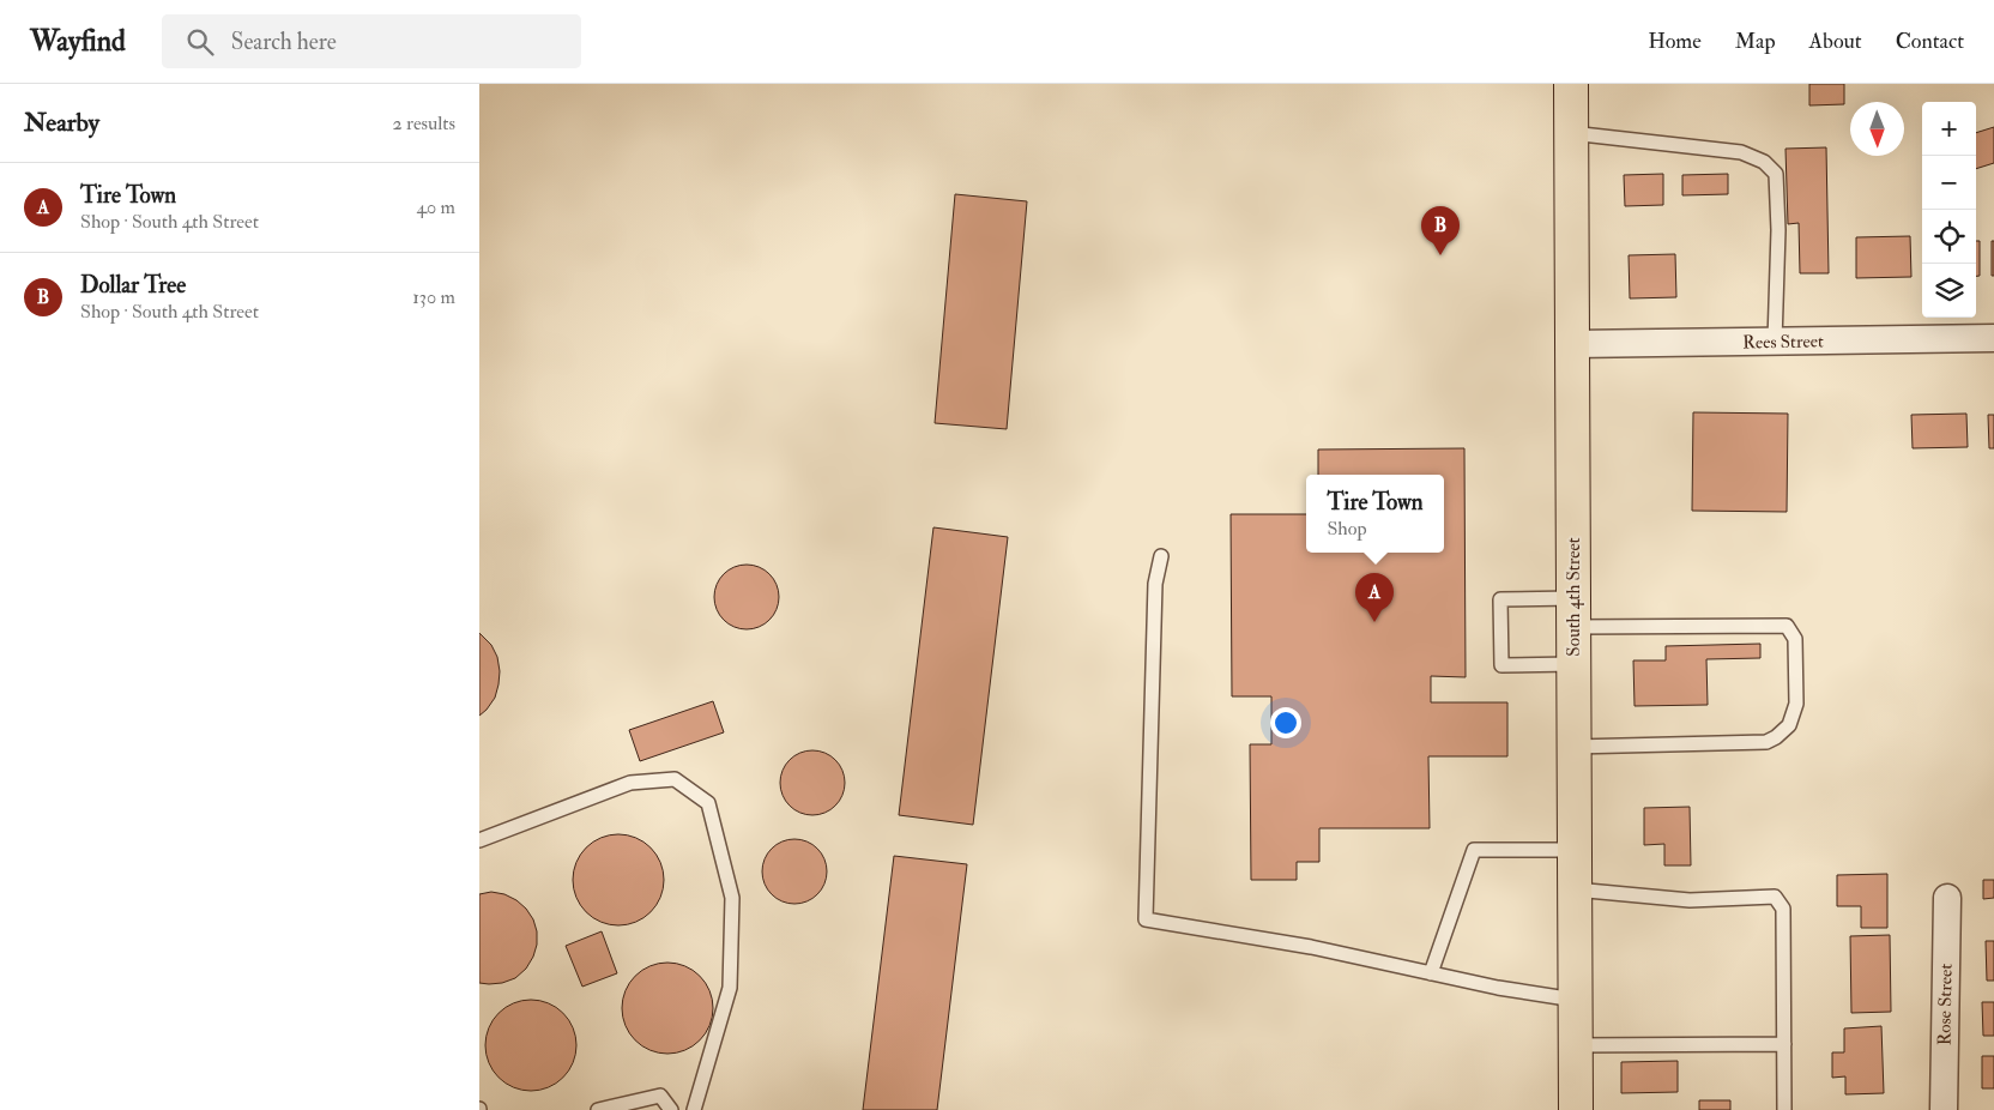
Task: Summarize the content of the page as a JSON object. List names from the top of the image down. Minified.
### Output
{"streets":{"highway":["South 4th Street"],"street":["Rees Street","Rose Street"]},"crossings":[["Rees Street","South 4th Street"]],"north":"bottom","page":{"header":"Wayfind","search":"Search here","nav":["Home","Map","About","Contact"],"heading":["Nearby","2 results"],"map_buttons":["+","−"],"list":[{"mark":"A","name":"Tire Town","note":"Shop · South 4th Street","value":"40 m"},{"mark":"B","name":"Dollar Tree","note":"Shop · South 4th Street","value":"130 m"}],"pins":["B","A"],"popup":["Tire Town","Shop"]}}
